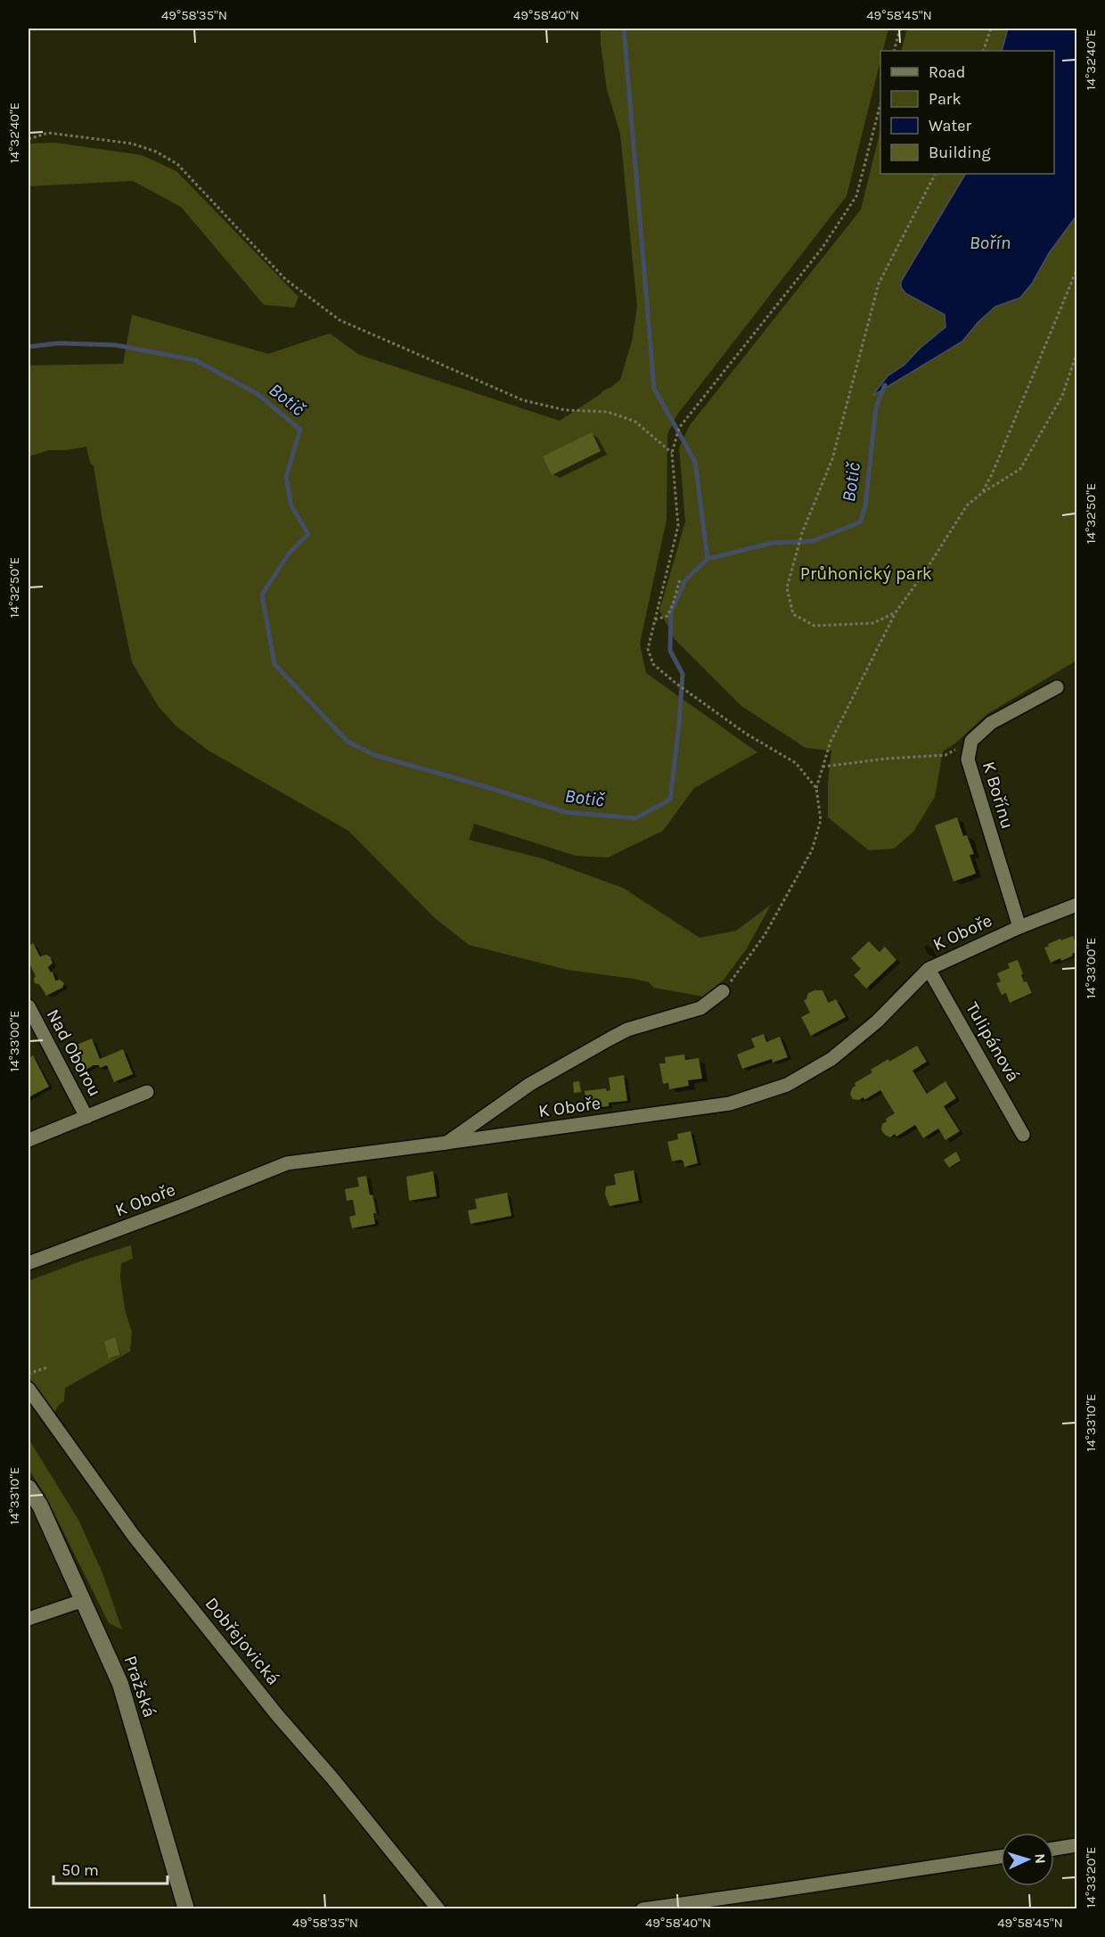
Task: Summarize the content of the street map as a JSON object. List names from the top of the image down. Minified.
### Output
{"streets":{"main road":["Pražská"],"street":["K Bořínu","K Oboře","Tulipánová","Nad Oborou","Dobřejovická"]},"crossings":[["K Bořínu","K Oboře"],["K Oboře","Tulipánová"]],"water":["Bořín","Botič"],"parks":["Průhonický park"],"legend":["Road","Park","Water","Building"],"scale_bar":"50 m","north":"right","coordinates":["49°58'35\"N","49°58'40\"N","49°58'45\"N","14°32'40\"E","14°32'50\"E","14°33'00\"E","14°33'10\"E","14°33'20\"E"]}
